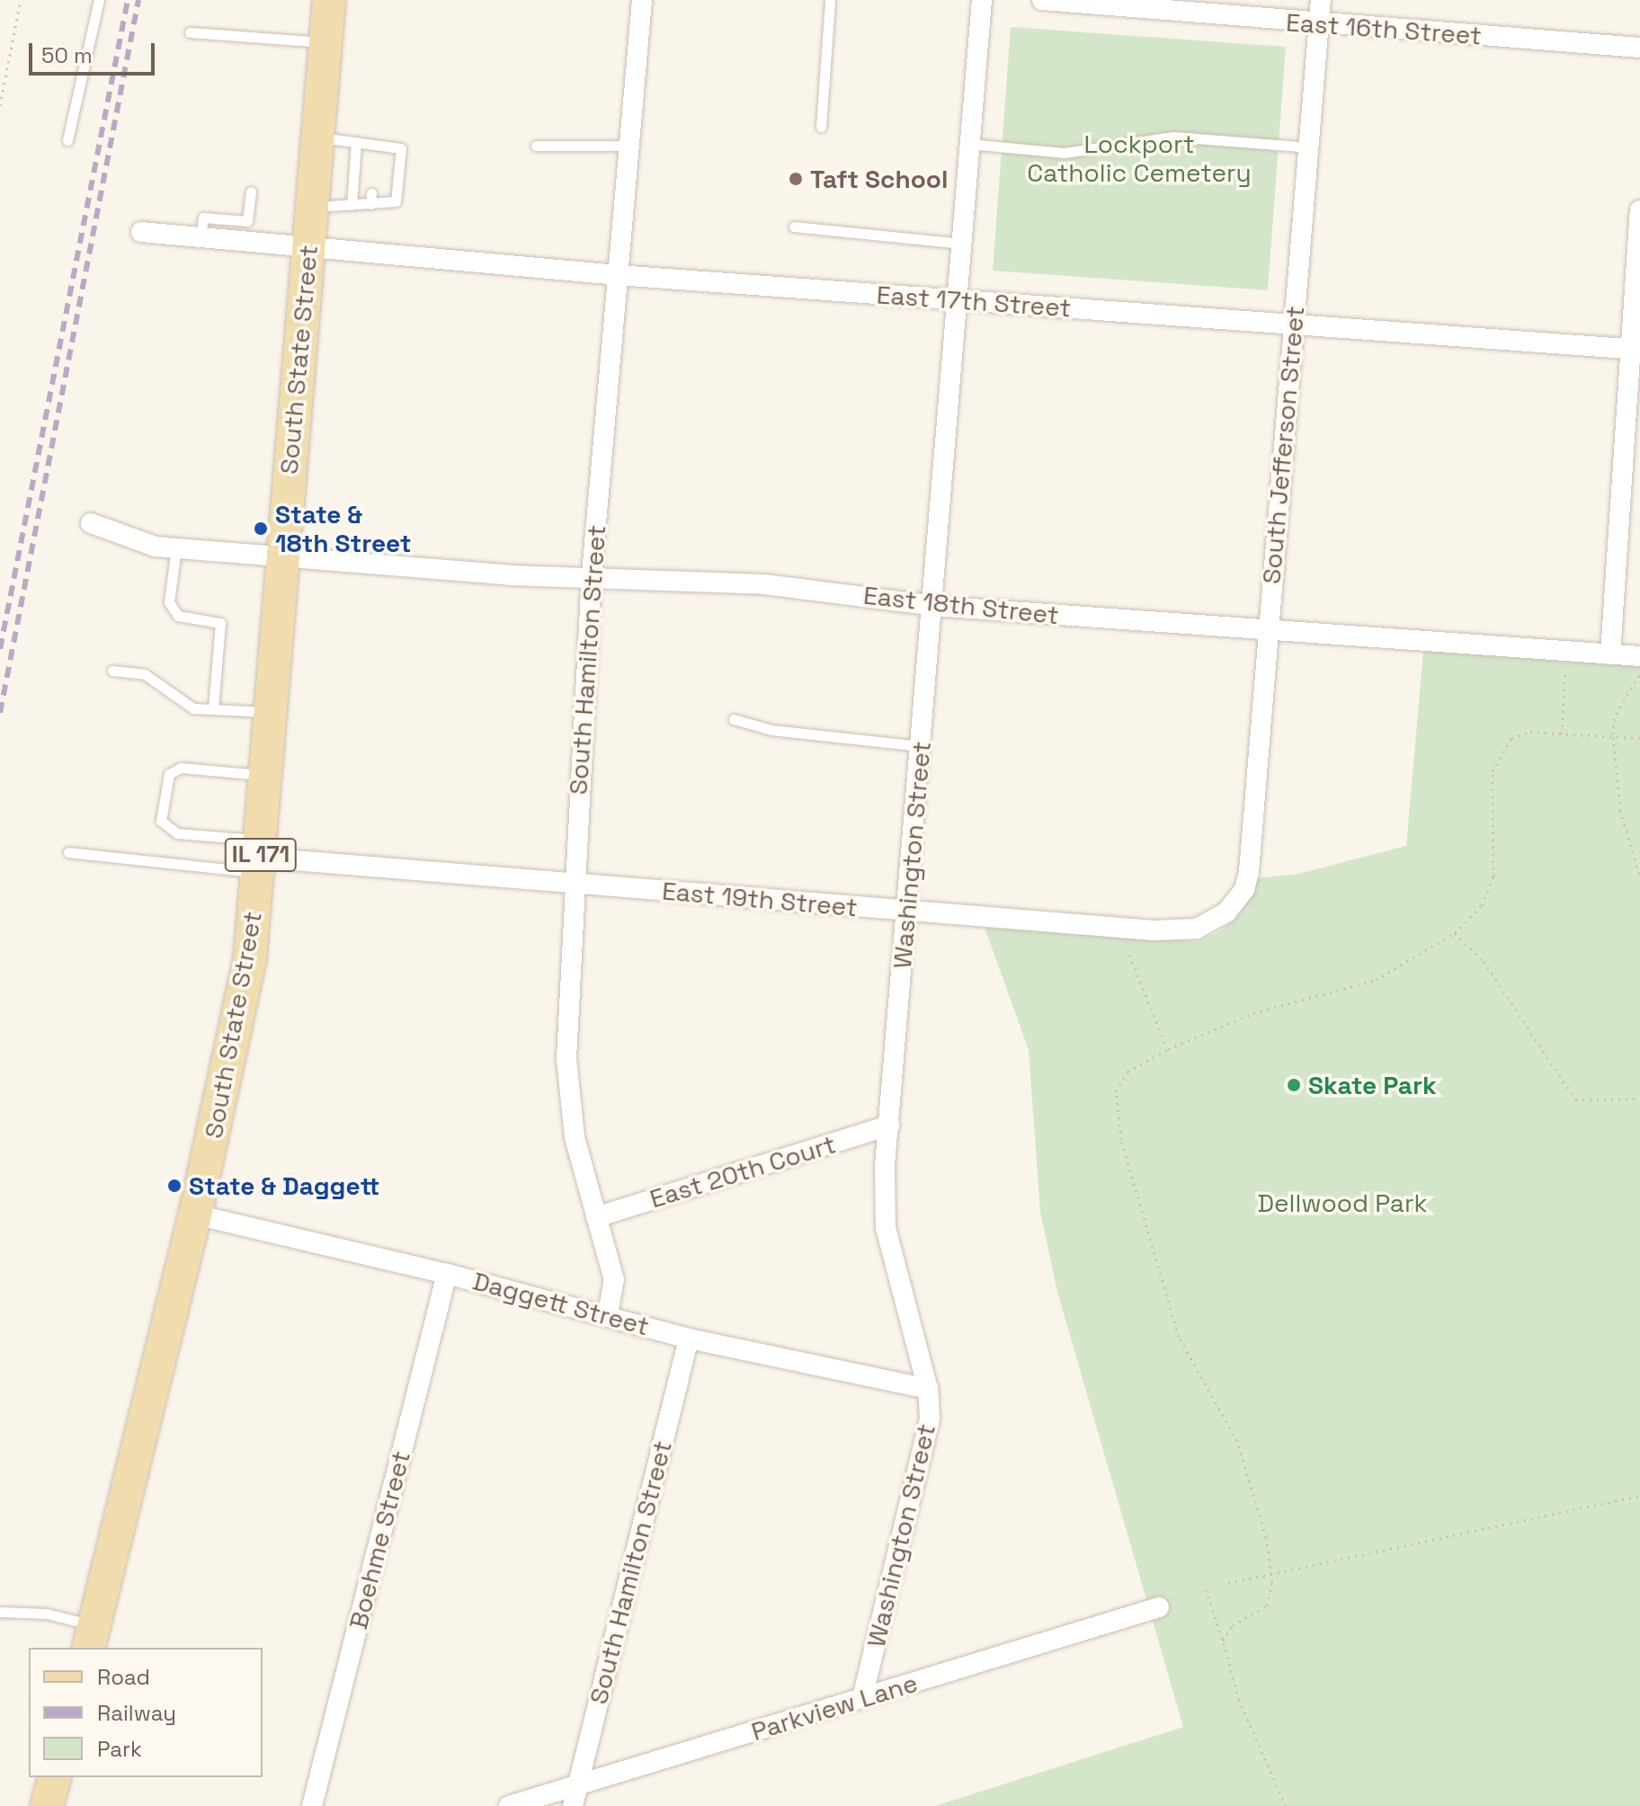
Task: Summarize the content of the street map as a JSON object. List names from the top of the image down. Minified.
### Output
{"streets":{"main road":["South State Street","IL 171"],"street":["East 16th Street","East 17th Street","South Jefferson Street","East 18th Street","South Hamilton Street","Washington Street","East 19th Street","East 20th Court","Daggett Street","Boehme Street","Parkview Lane"]},"crossings":[["East 16th Street","South Jefferson Street"],["East 17th Street","South State Street"],["East 17th Street","South Jefferson Street"],["East 17th Street","South Hamilton Street"],["East 17th Street","Washington Street"],["South State Street","East 18th Street"],["South State Street","East 19th Street"],["South State Street","Daggett Street"],["South Jefferson Street","East 18th Street"],["South Jefferson Street","East 19th Street"],["East 18th Street","South Hamilton Street"],["East 18th Street","Washington Street"],["South Hamilton Street","East 19th Street"],["South Hamilton Street","East 20th Court"],["South Hamilton Street","Daggett Street"],["South Hamilton Street","Parkview Lane"],["Washington Street","East 19th Street"],["Washington Street","East 20th Court"],["Washington Street","Daggett Street"],["Washington Street","Parkview Lane"],["Daggett Street","Boehme Street"]],"parks":["Lockport Catholic Cemetery","Dellwood Park"],"places":["Taft School","State & 18th Street","Skate Park","State & Daggett"],"legend":["Road","Railway","Park"],"scale_bar":"50 m"}
